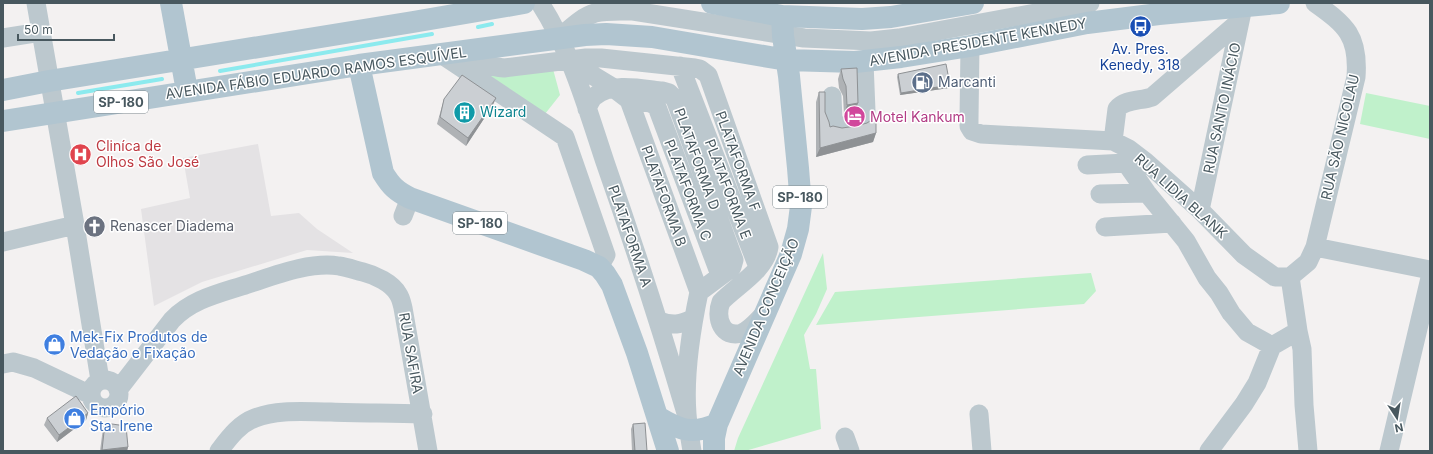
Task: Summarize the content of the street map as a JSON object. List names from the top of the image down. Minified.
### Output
{"streets":{"main road":["AVENIDA PRESIDENTE KENNEDY","AVENIDA FÁBIO EDUARDO RAMOS ESQUÍVEL","SP-180","AVENIDA CONCEIÇÃO"],"street":["RUA SANTO INÁCIO","RUA SÃO NICOLAU","PLATAFORMA D","PLATAFORMA F","PLATAFORMA E","PLATAFORMA C","PLATAFORMA B","RUA LIDIA BLANK","PLATAFORMA A","RUA SAFIRA"]},"crossings":[["AVENIDA PRESIDENTE KENNEDY","AVENIDA FÁBIO EDUARDO RAMOS ESQUÍVEL"],["AVENIDA PRESIDENTE KENNEDY","RUA SANTO INÁCIO"],["AVENIDA PRESIDENTE KENNEDY","RUA LIDIA BLANK"],["AVENIDA PRESIDENTE KENNEDY","PLATAFORMA A"],["AVENIDA PRESIDENTE KENNEDY","AVENIDA CONCEIÇÃO"],["AVENIDA FÁBIO EDUARDO RAMOS ESQUÍVEL","SP-180"],["AVENIDA FÁBIO EDUARDO RAMOS ESQUÍVEL","PLATAFORMA A"],["RUA SANTO INÁCIO","RUA LIDIA BLANK"],["RUA SÃO NICOLAU","RUA LIDIA BLANK"],["PLATAFORMA D","PLATAFORMA C"],["PLATAFORMA F","PLATAFORMA E"],["PLATAFORMA C","PLATAFORMA B"]],"places":{"bus stop":["Av. Pres. Kenedy, 318"],"fuel station":["Marcanti"],"building":["Wizard"],"hotel":["Motel Kankum"],"hospital":["Cliníca de Olhos São José"],"church":["Renascer Diadema"],"shop":["Mek-Fix Produtos de Vedação e Fixação","Empório Sta. Irene"]},"scale_bar":"50 m","north":"bottom"}
